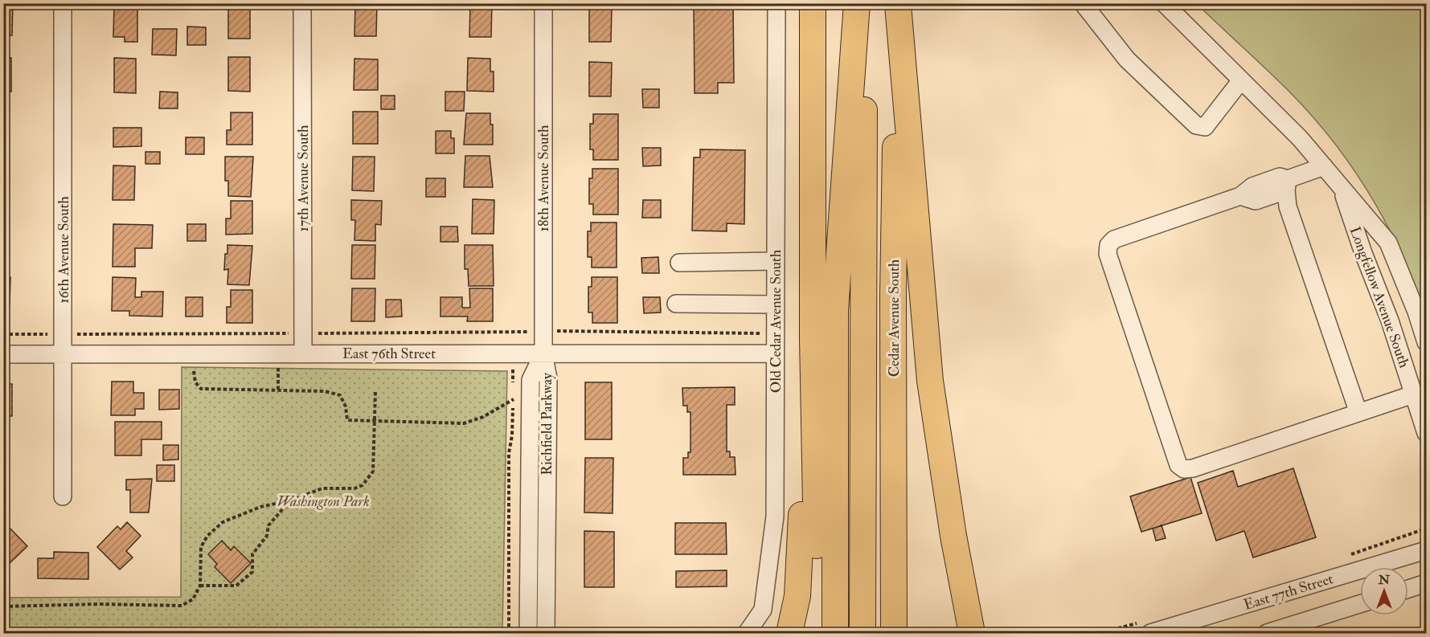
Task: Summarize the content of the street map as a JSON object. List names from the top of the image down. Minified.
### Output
{"streets":{"highway":["Cedar Avenue South"],"street":["17th Avenue South","18th Avenue South","16th Avenue South","Longfellow Avenue South","Old Cedar Avenue South","East 76th Street","Richfield Parkway","East 77th Street"]},"crossings":[["17th Avenue South","East 76th Street"],["18th Avenue South","East 76th Street"],["18th Avenue South","Richfield Parkway"],["16th Avenue South","East 76th Street"],["Old Cedar Avenue South","East 76th Street"],["East 76th Street","Richfield Parkway"]],"parks":["Washington Park"],"north":"top"}
